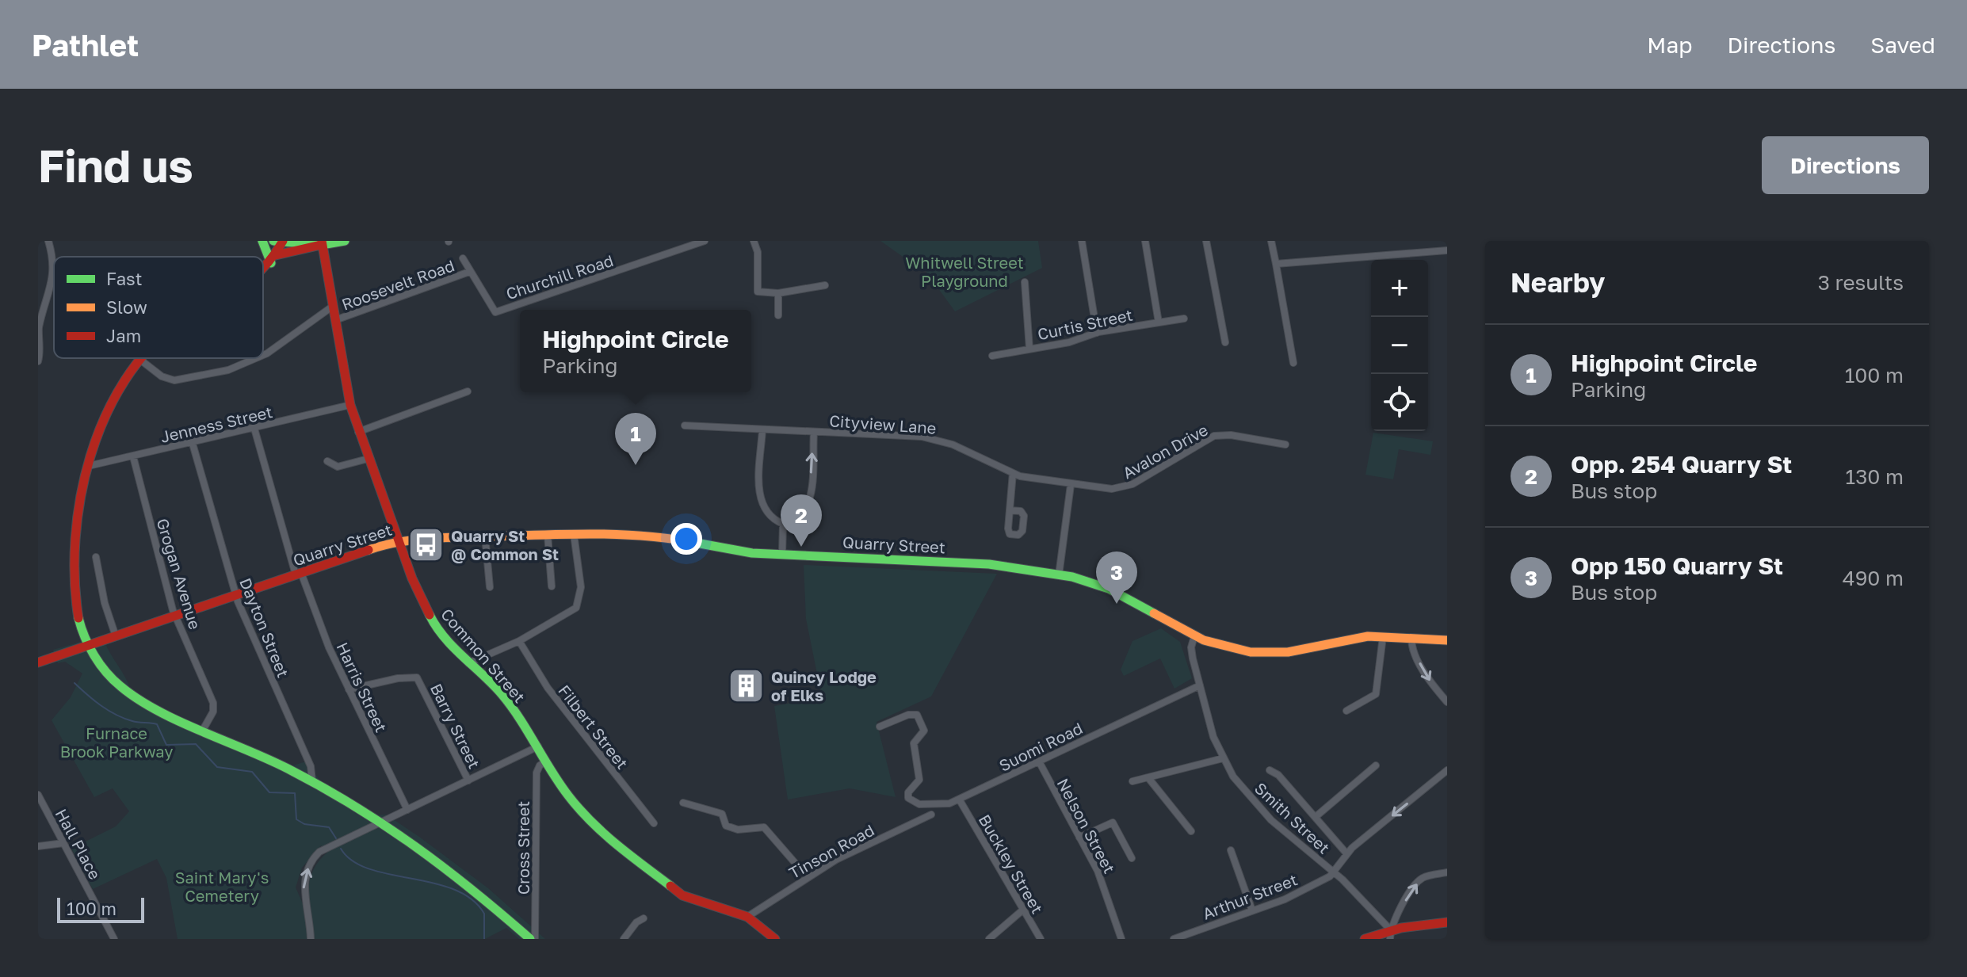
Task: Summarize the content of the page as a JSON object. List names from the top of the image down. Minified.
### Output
{"streets":{"main road":["Quarry Street","Common Street"],"street":["Churchill Road","Roosevelt Road","Curtis Street","Jenness Street","Cityview Lane","Avalon Drive","Grogan Avenue","Dayton Street","Harris Street","Barry Street","Filbert Street","Suomi Road","Smith Street","Nelson Street","Hall Place","Cross Street","Tinson Road","Buckley Street","Arthur Street"]},"crossings":[["Churchill Road","Roosevelt Road"],["Roosevelt Road","Common Street"],["Jenness Street","Grogan Avenue"],["Jenness Street","Dayton Street"],["Jenness Street","Common Street"],["Jenness Street","Harris Street"],["Cityview Lane","Avalon Drive"],["Quarry Street","Grogan Avenue"],["Quarry Street","Dayton Street"],["Quarry Street","Common Street"],["Quarry Street","Harris Street"],["Quarry Street","Smith Street"],["Common Street","Cross Street"],["Common Street","Tinson Road"],["Harris Street","Barry Street"],["Suomi Road","Smith Street"],["Suomi Road","Nelson Street"],["Suomi Road","Buckley Street"],["Smith Street","Arthur Street"]],"parks":["Whitwell Street Playground","Furnace Brook Parkway","Saint Mary's Cemetery"],"places":{"bus stop":["Quarry St @ Common St"],"building":["Quincy Lodge of Elks"]},"legend":["Fast","Slow","Jam"],"scale_bar":"100 m","page":{"header":"Pathlet","nav":["Map","Directions","Saved"],"buttons":"Directions","title":"Find us","heading":["Nearby","3 results"],"map_buttons":["+","−"],"popup":["Highpoint Circle","Parking"],"list":[{"mark":"1","name":"Highpoint Circle","note":"Parking","value":"100 m"},{"mark":"2","name":"Opp. 254 Quarry St","note":"Bus stop","value":"130 m"},{"mark":"3","name":"Opp 150 Quarry St","note":"Bus stop","value":"490 m"}],"pins":["1","2","3"],"scale":"100 m"}}
